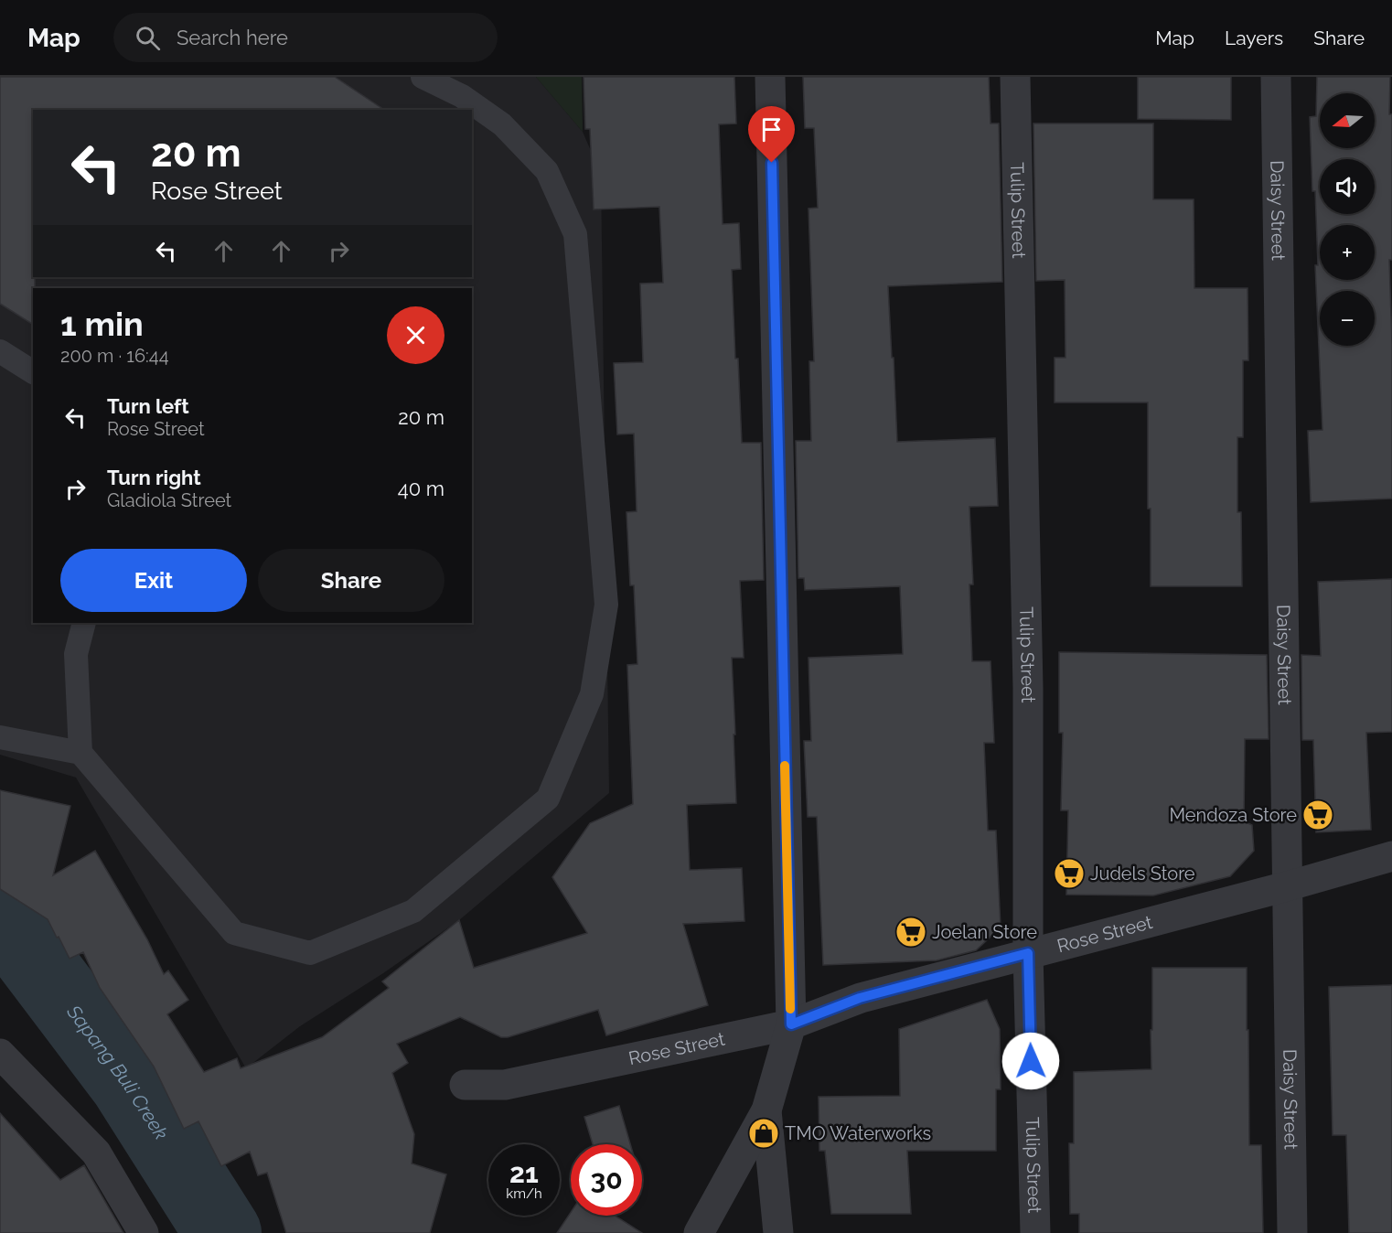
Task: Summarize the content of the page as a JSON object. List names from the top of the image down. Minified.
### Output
{"streets":{"street":["Tulip Street","Daisy Street","Rose Street"]},"crossings":[["Tulip Street","Rose Street"],["Daisy Street","Rose Street"]],"water":["Sapang Buli Creek"],"places":{"supermarket":["Mendoza Store","Judels Store","Joelan Store"],"shop":["TMO Waterworks"]},"north":"left","page":{"header":"Map","search":"Search here","nav":["Map","Layers","Share"],"map_buttons":["+","−"],"turn":["20 m","Rose Street"],"heading":["1 min","200 m · 16:44"],"list":[{"name":"Turn left","note":"Rose Street","value":"20 m"},{"name":"Turn right","note":"Gladiola Street","value":"40 m"}],"buttons":["Exit","Share"],"speed":"21 km/h","limit":"30"}}
